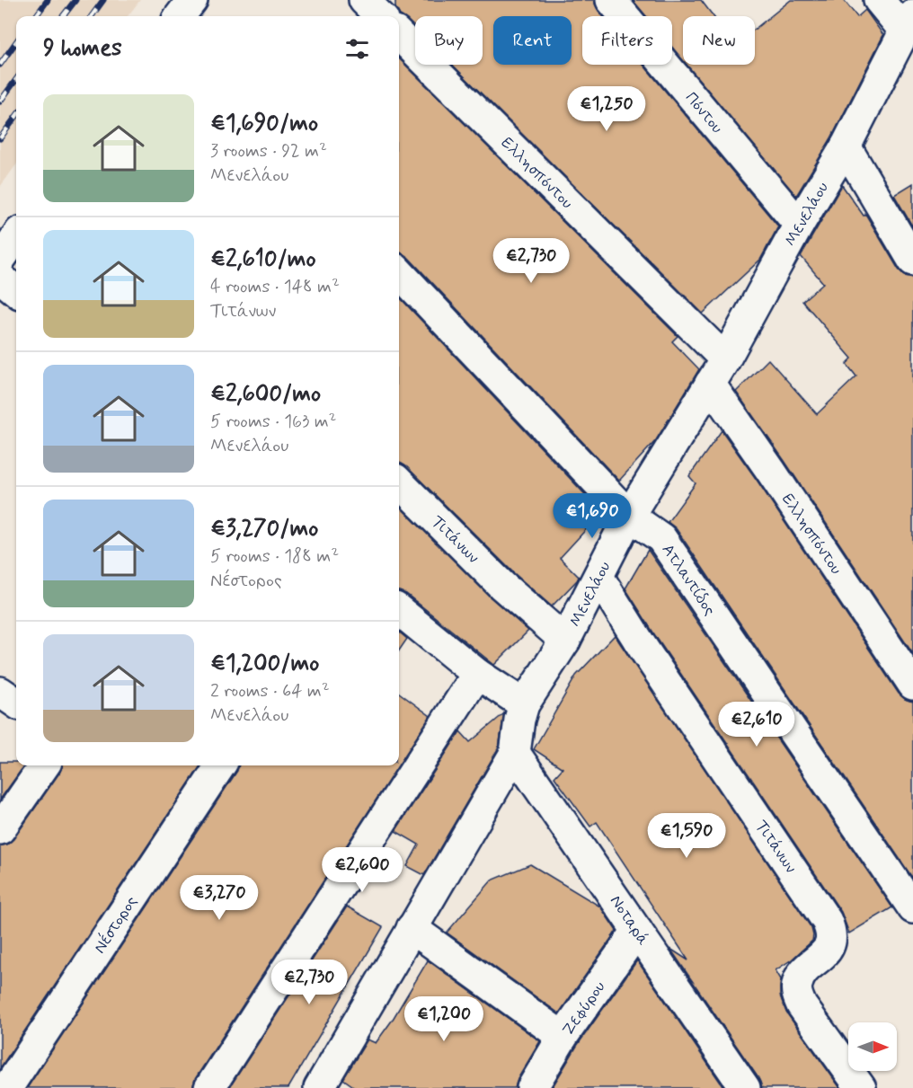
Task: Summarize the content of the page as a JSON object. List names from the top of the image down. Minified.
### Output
{"streets":{"street":["Πόντου","Ελλησπόντου","Μενελάου","Τιτάνων","Ατλαντίδος","Νοταρά","Νέστορος","Ζεφύρου"]},"crossings":[["Πόντου","Μενελάου"],["Ελλησπόντου","Μενελάου"],["Μενελάου","Τιτάνων"],["Μενελάου","Ατλαντίδος"],["Μενελάου","Νοταρά"],["Νοταρά","Ζεφύρου"]],"north":"right","page":{"chip":["Buy","Rent","Filters","New"],"heading":"9 homes","list":[{"name":"€1,690/mo","note":"3 rooms · 92 m² · Μενελάου"},{"name":"€2,610/mo","note":"4 rooms · 148 m² · Τιτάνων"},{"name":"€2,600/mo","note":"5 rooms · 163 m² · Μενελάου"},{"name":"€3,270/mo","note":"5 rooms · 188 m² · Νέστορος"},{"name":"€1,200/mo","note":"2 rooms · 64 m² · Μενελάου"}],"price":["€1,250","€2,730","€1,690","€2,610","€1,590","€2,600","€3,270","€2,730","€1,200"]}}
